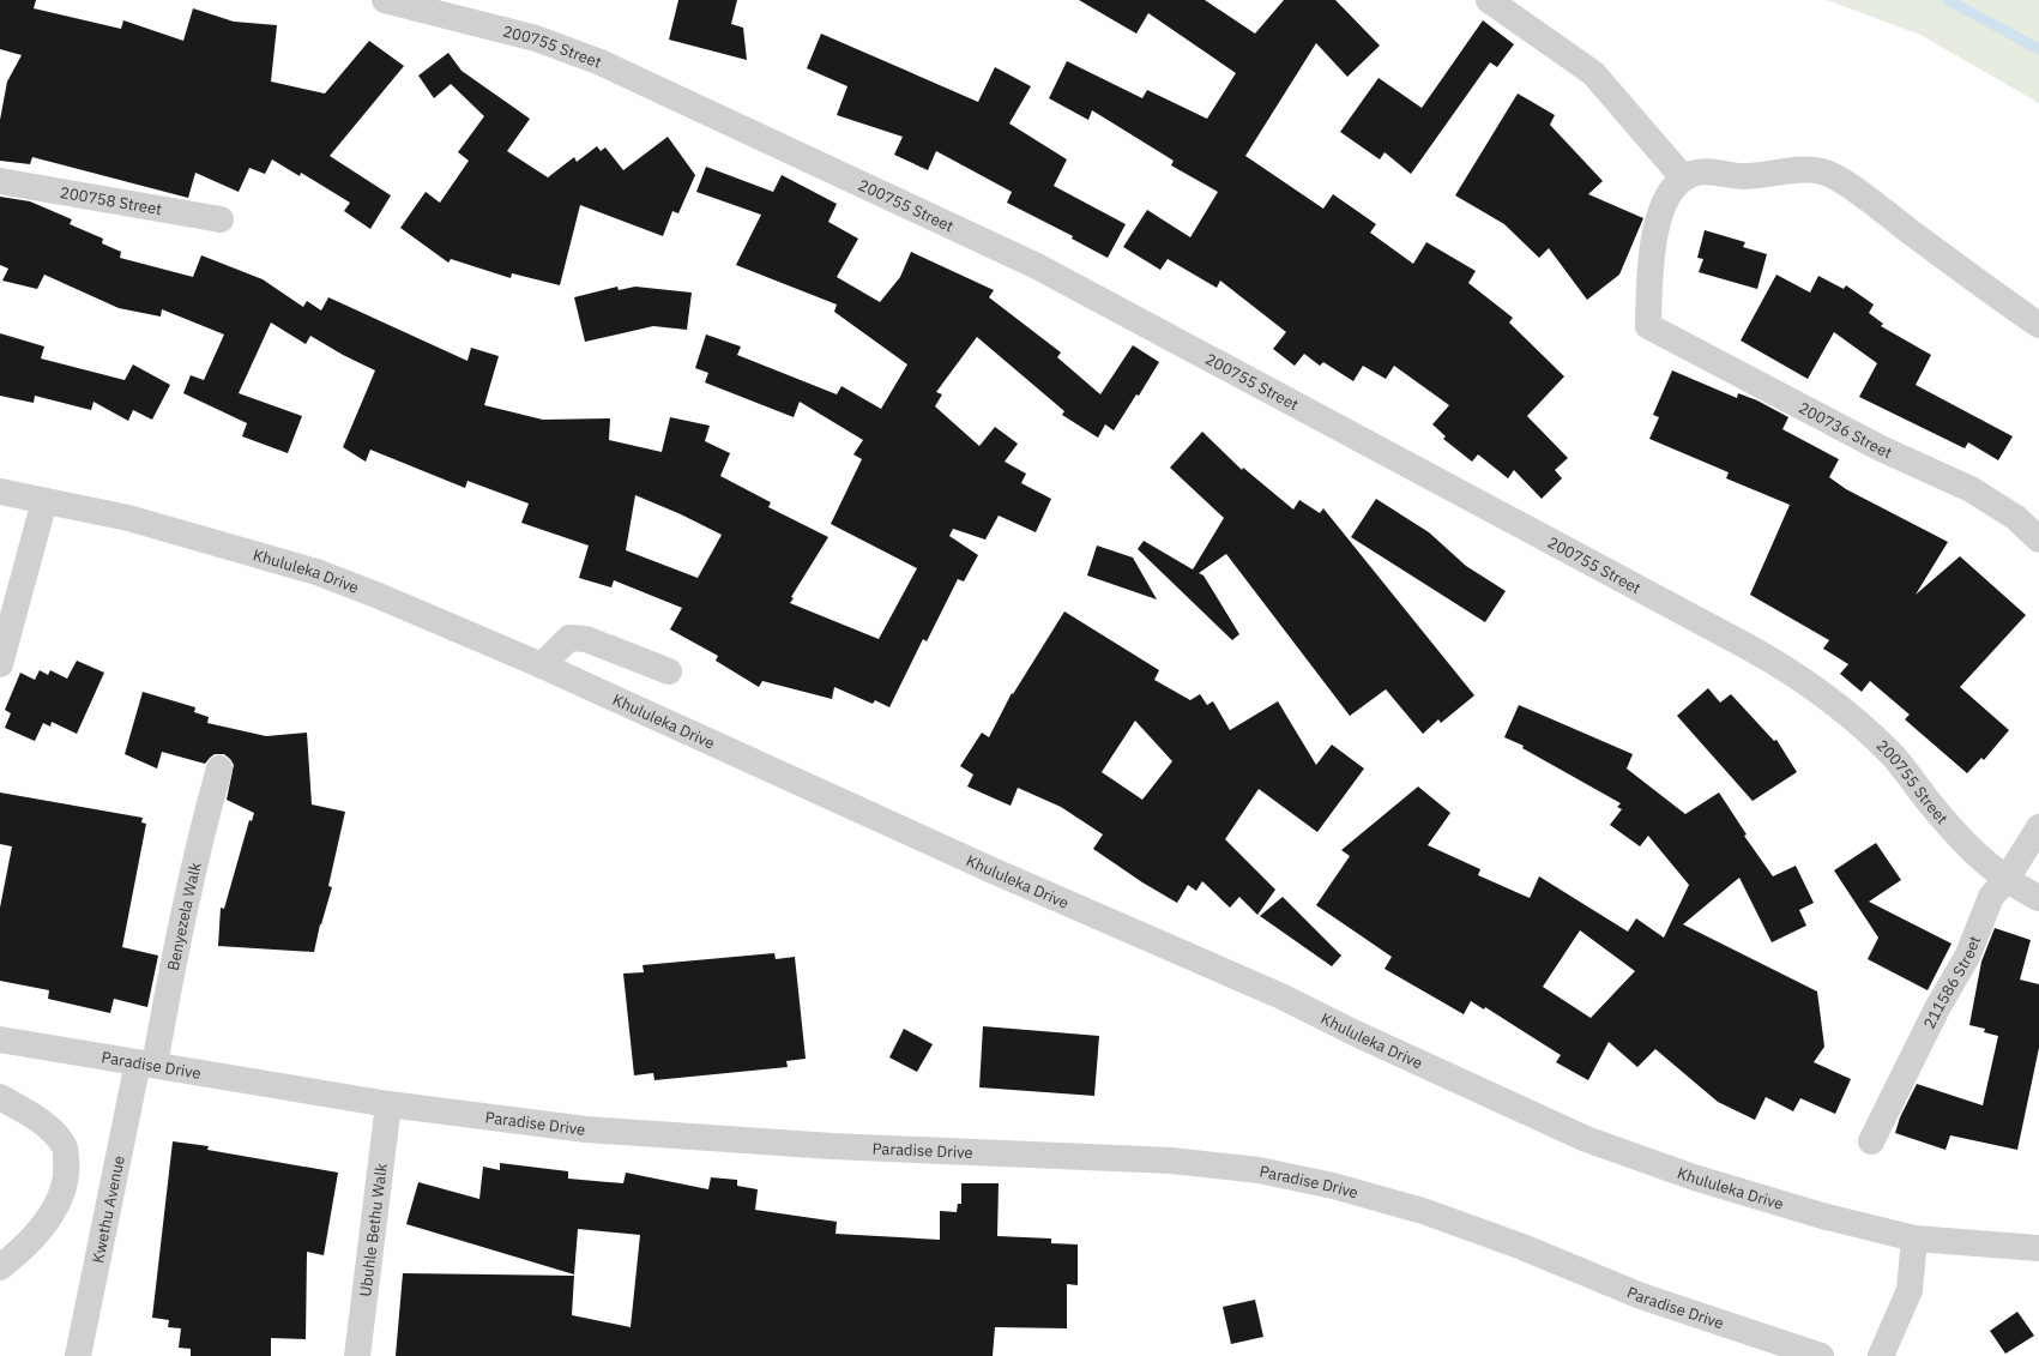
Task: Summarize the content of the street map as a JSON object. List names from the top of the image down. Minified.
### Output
{"streets":{"street":["200755 Street","200758 Street","200736 Street","Khululeka Drive","Benyezela Walk","211586 Street","Paradise Drive","Kwethu Avenue","Ubuhle Bethu Walk"]},"crossings":[["200755 Street","211586 Street"],["Benyezela Walk","Paradise Drive"],["Benyezela Walk","Kwethu Avenue"],["Paradise Drive","Kwethu Avenue"],["Paradise Drive","Ubuhle Bethu Walk"]]}
